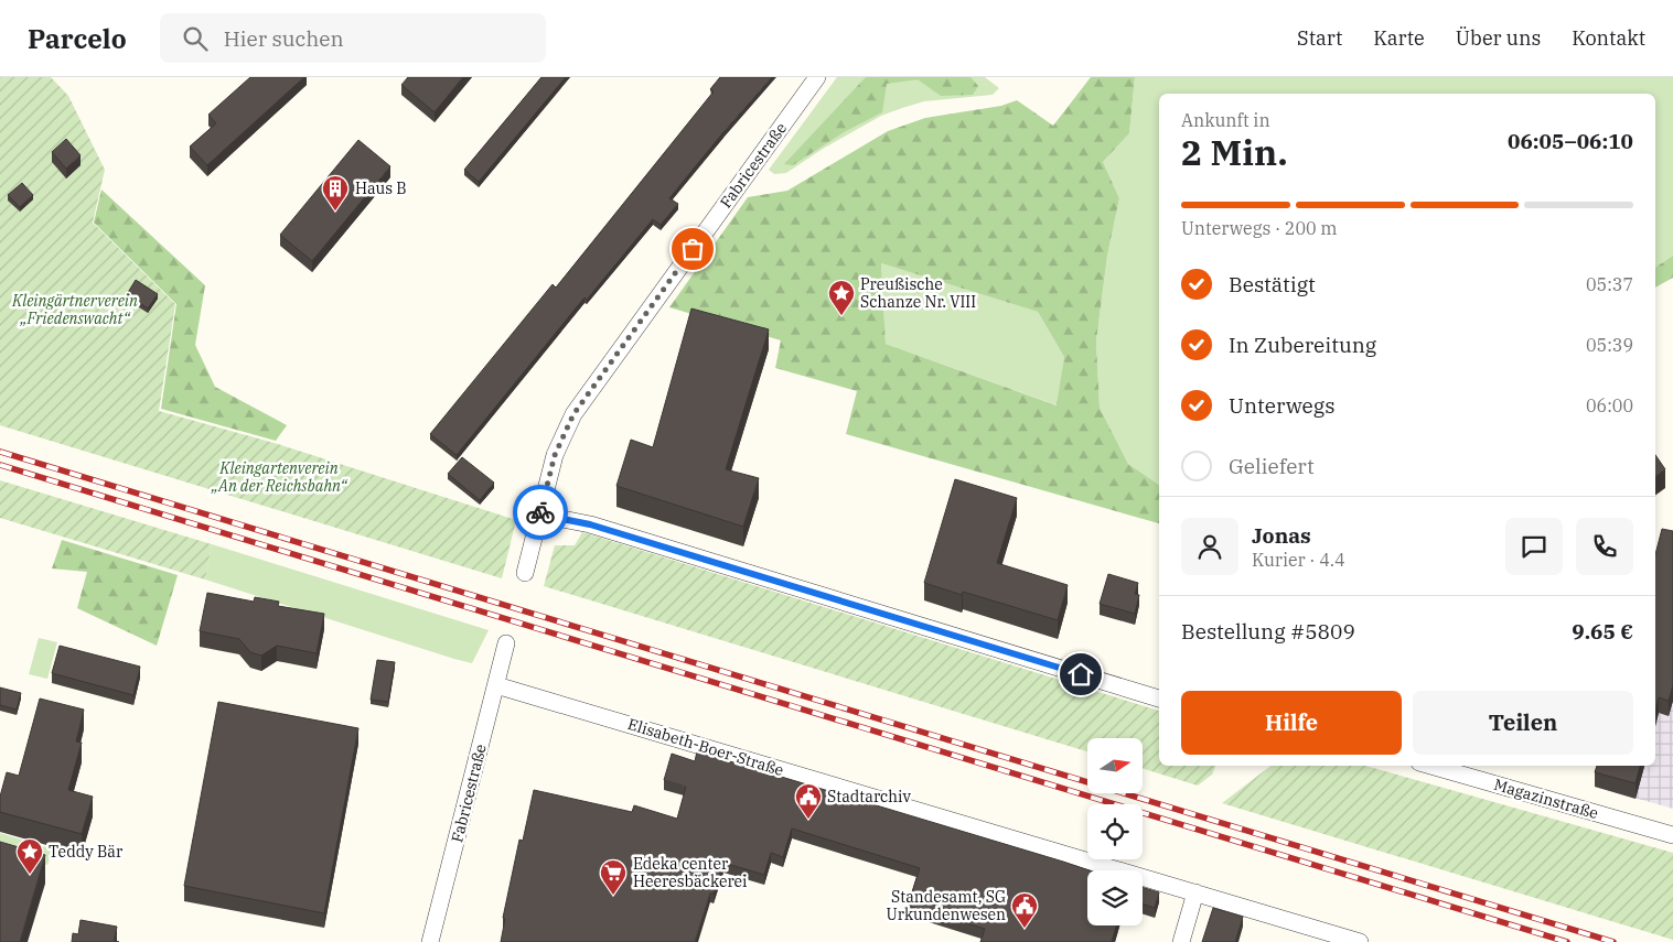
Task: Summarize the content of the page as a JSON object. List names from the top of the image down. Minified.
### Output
{"streets":{"street":["Fabricestraße","Elisabeth-Boer-Straße","Magazinstraße"]},"crossings":[["Fabricestraße","Elisabeth-Boer-Straße"]],"parks":["Kleingärtnerverein „Friedenswacht“","Kleingartenverein „An der Reichsbahn“"],"places":{"building":["Haus B"],"place":["Preußische Schanze Nr. VIII","Teddy Bär"],"public building":["Stadtarchiv","Standesamt, SG Urkundenwesen"],"supermarket":["Edeka center Heeresbäckerei"]},"north":"right","page":{"header":"Parcelo","search":"Hier suchen","nav":["Start","Karte","Über uns","Kontakt"],"heading":["2 Min.","Ankunft in","06:05–06:10"],"panel":["Jonas","Kurier · 4.4","Bestellung #5809","9.65 €"],"bar":"Unterwegs · 200 m","list":[["Bestätigt","05:37"],["In Zubereitung","05:39"],["Unterwegs","06:00"],"Geliefert"],"buttons":["Hilfe","Teilen"]}}
